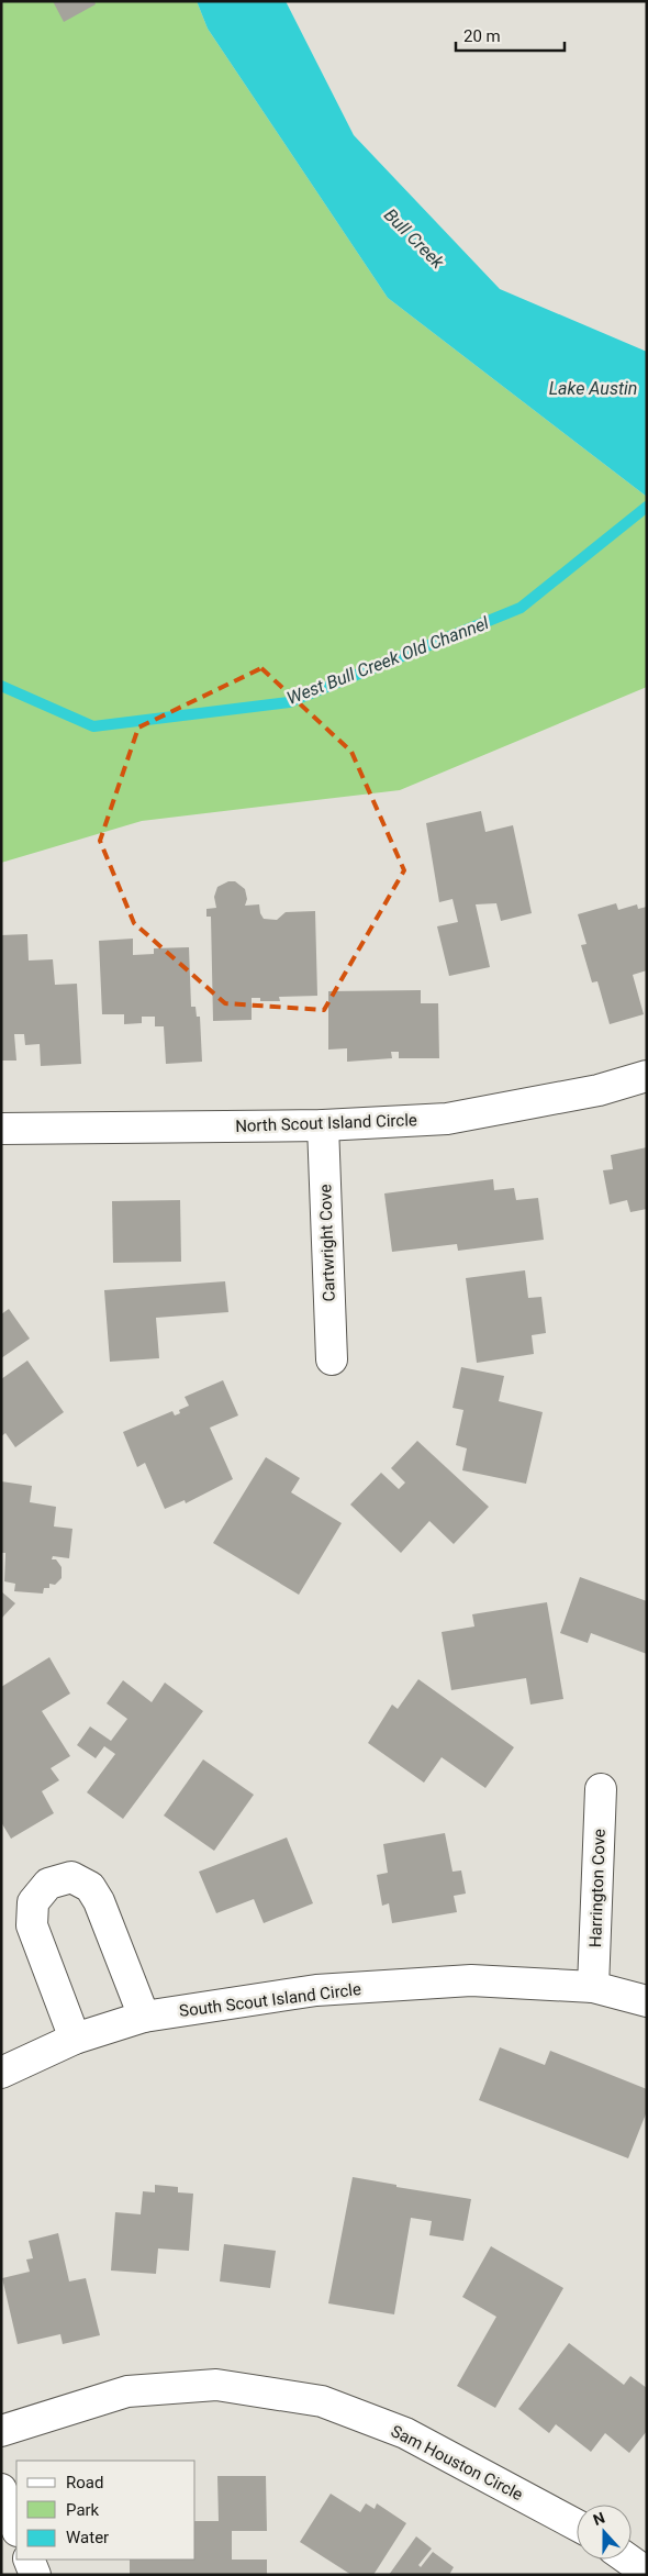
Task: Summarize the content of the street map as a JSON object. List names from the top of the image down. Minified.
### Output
{"streets":{"street":["North Scout Island Circle","Cartwright Cove","Harrington Cove","South Scout Island Circle","Sam Houston Circle"]},"crossings":[["North Scout Island Circle","Cartwright Cove"],["Harrington Cove","South Scout Island Circle"]],"water":["Bull Creek","Lake Austin","West Bull Creek Old Channel"],"legend":["Road","Park","Water"],"scale_bar":"20 m","north":"top"}
